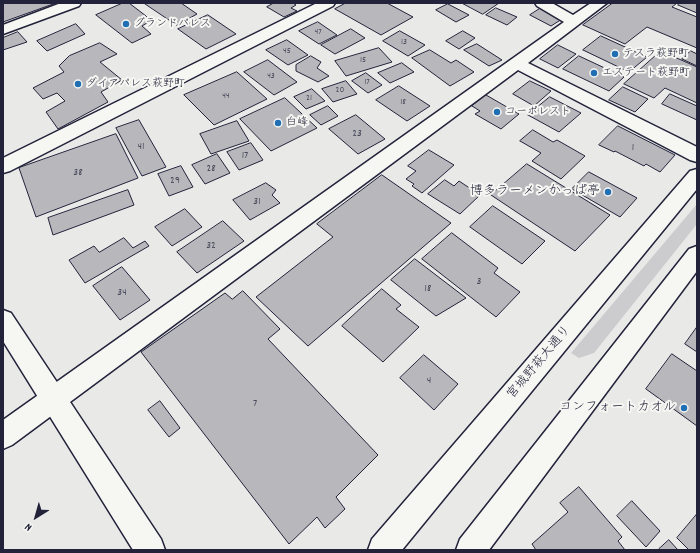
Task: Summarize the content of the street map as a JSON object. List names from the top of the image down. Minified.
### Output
{"streets":{"street":["宮城野萩大通り"]},"places":["グランドパレス","テスラ萩野町","エステート萩野町","ダイアパレス萩野町","コーポレスト","白峰","博多ラーメンかっぱ亭","コンフォートカオル"],"house_numbers":["47","13","45","15","43","17","20","44","21","18","23","41","1","17","28","38","29","31","32","3","18","34","4","7"],"north":"bottom left"}
